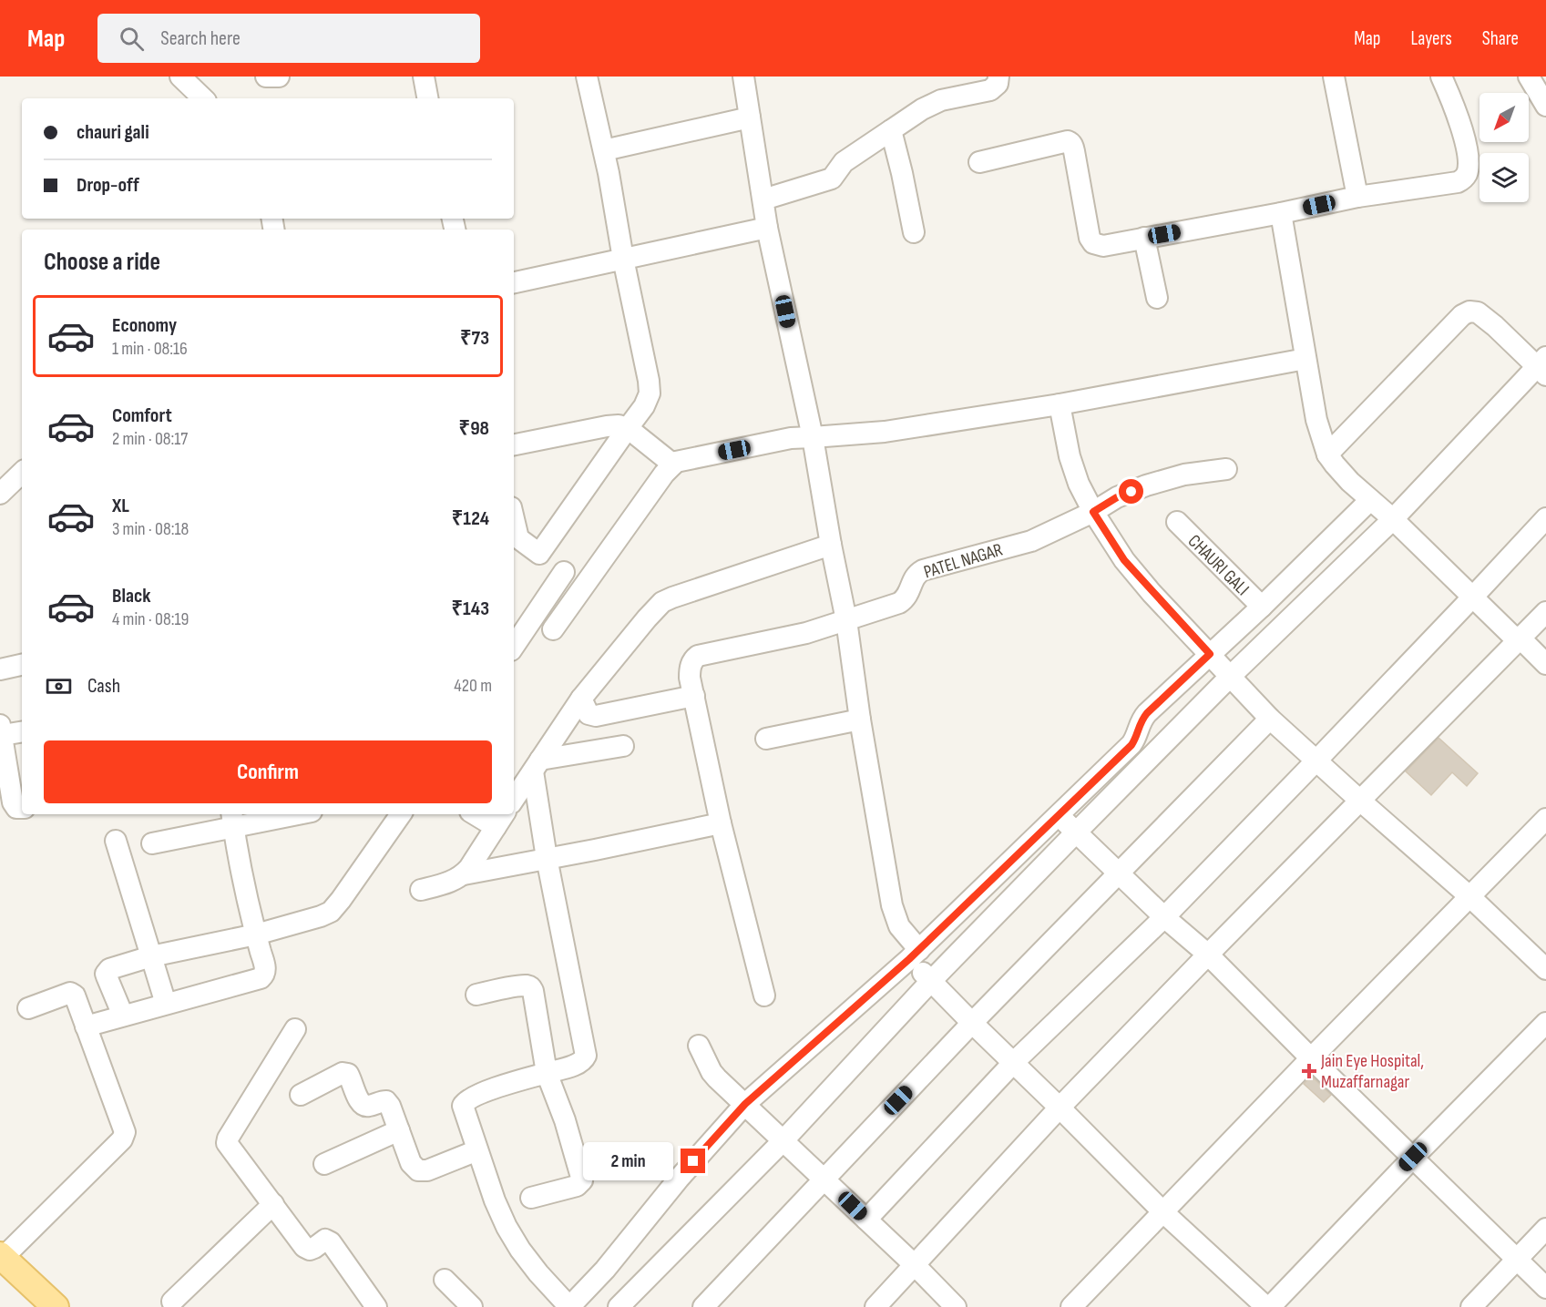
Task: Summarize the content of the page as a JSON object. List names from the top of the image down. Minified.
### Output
{"streets":{"street":["PATEL NAGAR","CHAURI GALI"]},"places":{"health":["Jain Eye Hospital, Muzaffarnagar"]},"north":"bottom left","page":{"header":"Map","search":"Search here","nav":["Map","Layers","Share"],"banner":["chauri gali","Drop-off"],"heading":"Choose a ride","list":[{"name":"Economy","note":"1 min · 08:16","value":"₹73"},{"name":"Comfort","note":"2 min · 08:17","value":"₹98"},{"name":"XL","note":"3 min · 08:18","value":"₹124"},{"name":"Black","note":"4 min · 08:19","value":"₹143"}],"pay":["Cash","420 m"],"buttons":"Confirm","bubble":"2 min"}}
